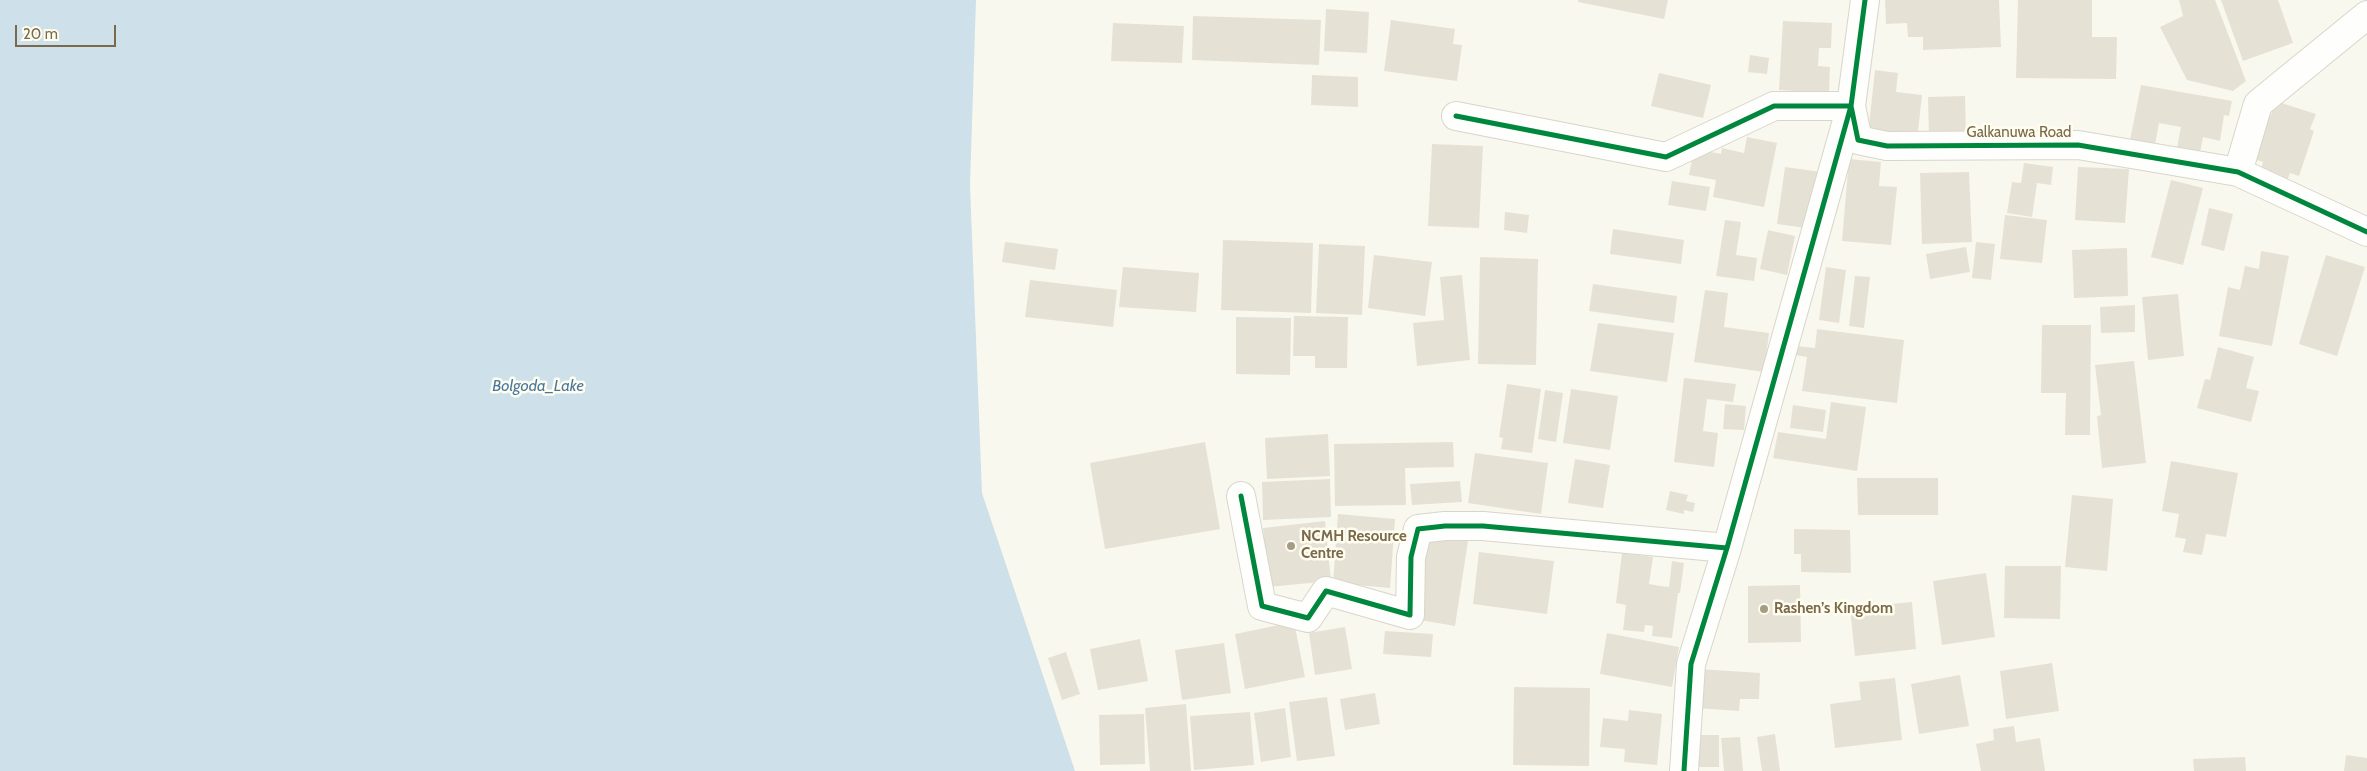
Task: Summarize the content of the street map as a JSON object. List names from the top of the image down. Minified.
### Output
{"streets":{"street":["Galkanuwa Road"]},"water":["Bolgoda_Lake"],"places":["NCMH Resource Centre","Rashen’s Kingdom"],"scale_bar":"20 m"}
